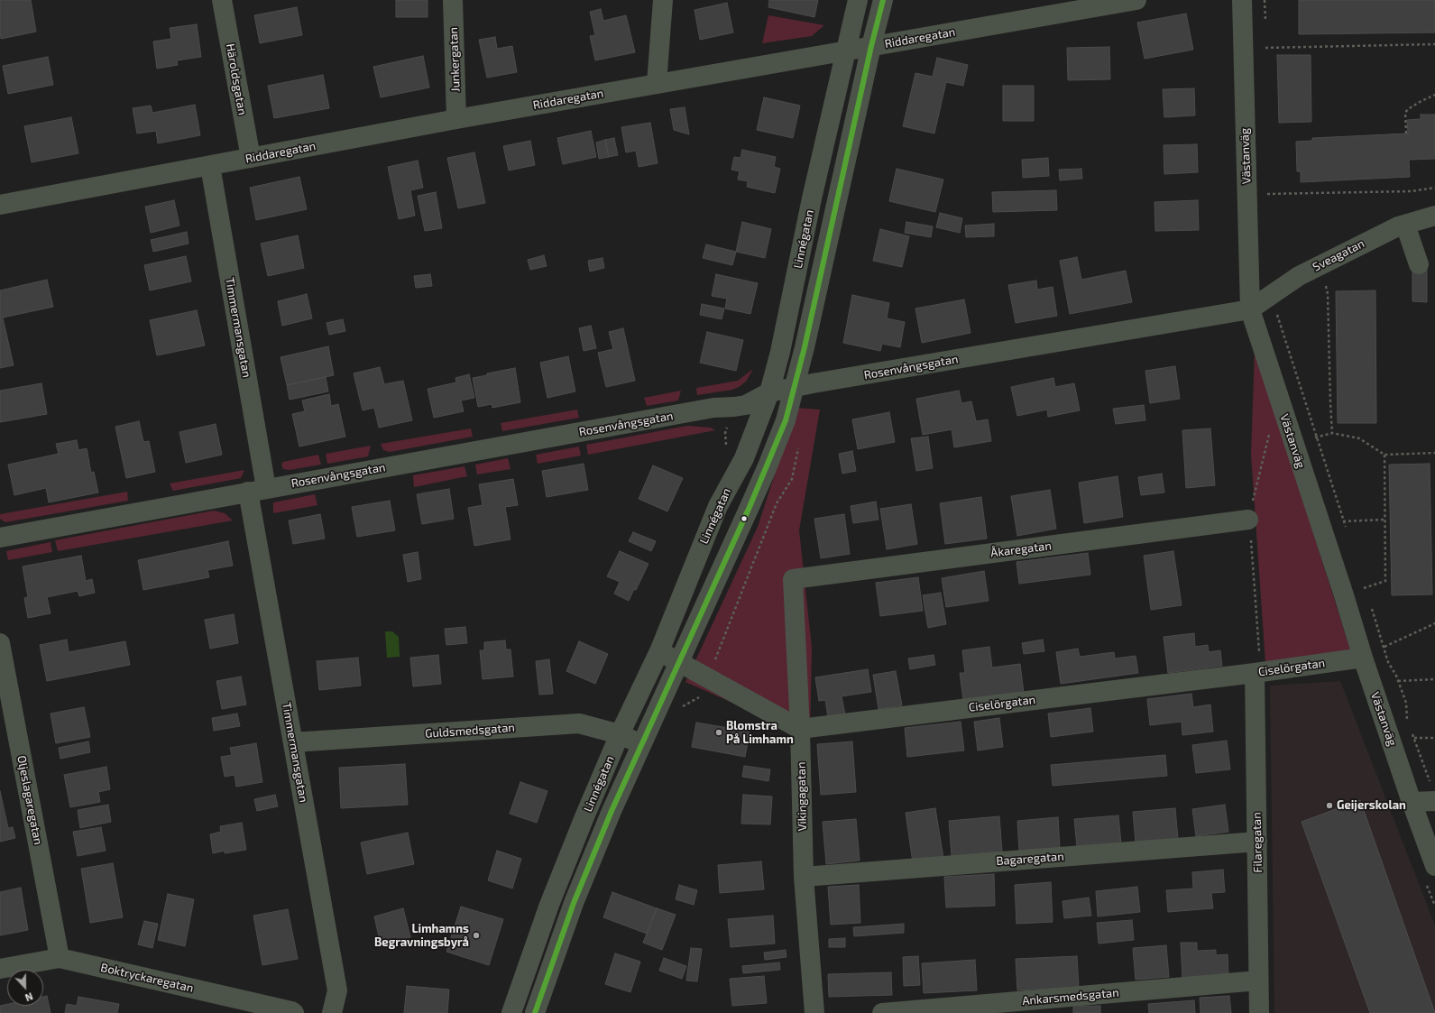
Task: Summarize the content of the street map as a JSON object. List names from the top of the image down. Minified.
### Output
{"streets":{"street":["Riddaregatan","Junkergatan","Häroldsgatan","Västanväg","Linnégatan","Sveagatan","Timmermansgatan","Rosenvångsgatan","Åkaregatan","Ciselörgatan","Guldsmedsgatan","Vikingagatan","Oljeslagaregatan","Filaregatan","Bagaregatan","Boktryckaregatan","Ankarsmedsgatan"]},"crossings":[["Riddaregatan","Junkergatan"],["Riddaregatan","Häroldsgatan"],["Riddaregatan","Linnégatan"],["Riddaregatan","Timmermansgatan"],["Västanväg","Sveagatan"],["Västanväg","Rosenvångsgatan"],["Västanväg","Ciselörgatan"],["Linnégatan","Rosenvångsgatan"],["Linnégatan","Guldsmedsgatan"],["Sveagatan","Rosenvångsgatan"],["Timmermansgatan","Rosenvångsgatan"],["Timmermansgatan","Guldsmedsgatan"],["Åkaregatan","Vikingagatan"],["Ciselörgatan","Vikingagatan"],["Ciselörgatan","Filaregatan"],["Vikingagatan","Bagaregatan"],["Oljeslagaregatan","Boktryckaregatan"],["Filaregatan","Bagaregatan"],["Filaregatan","Ankarsmedsgatan"]],"places":["Blomstra På Limhamn","Geijerskolan","Limhamns Begravningsbyrå"],"north":"bottom"}
